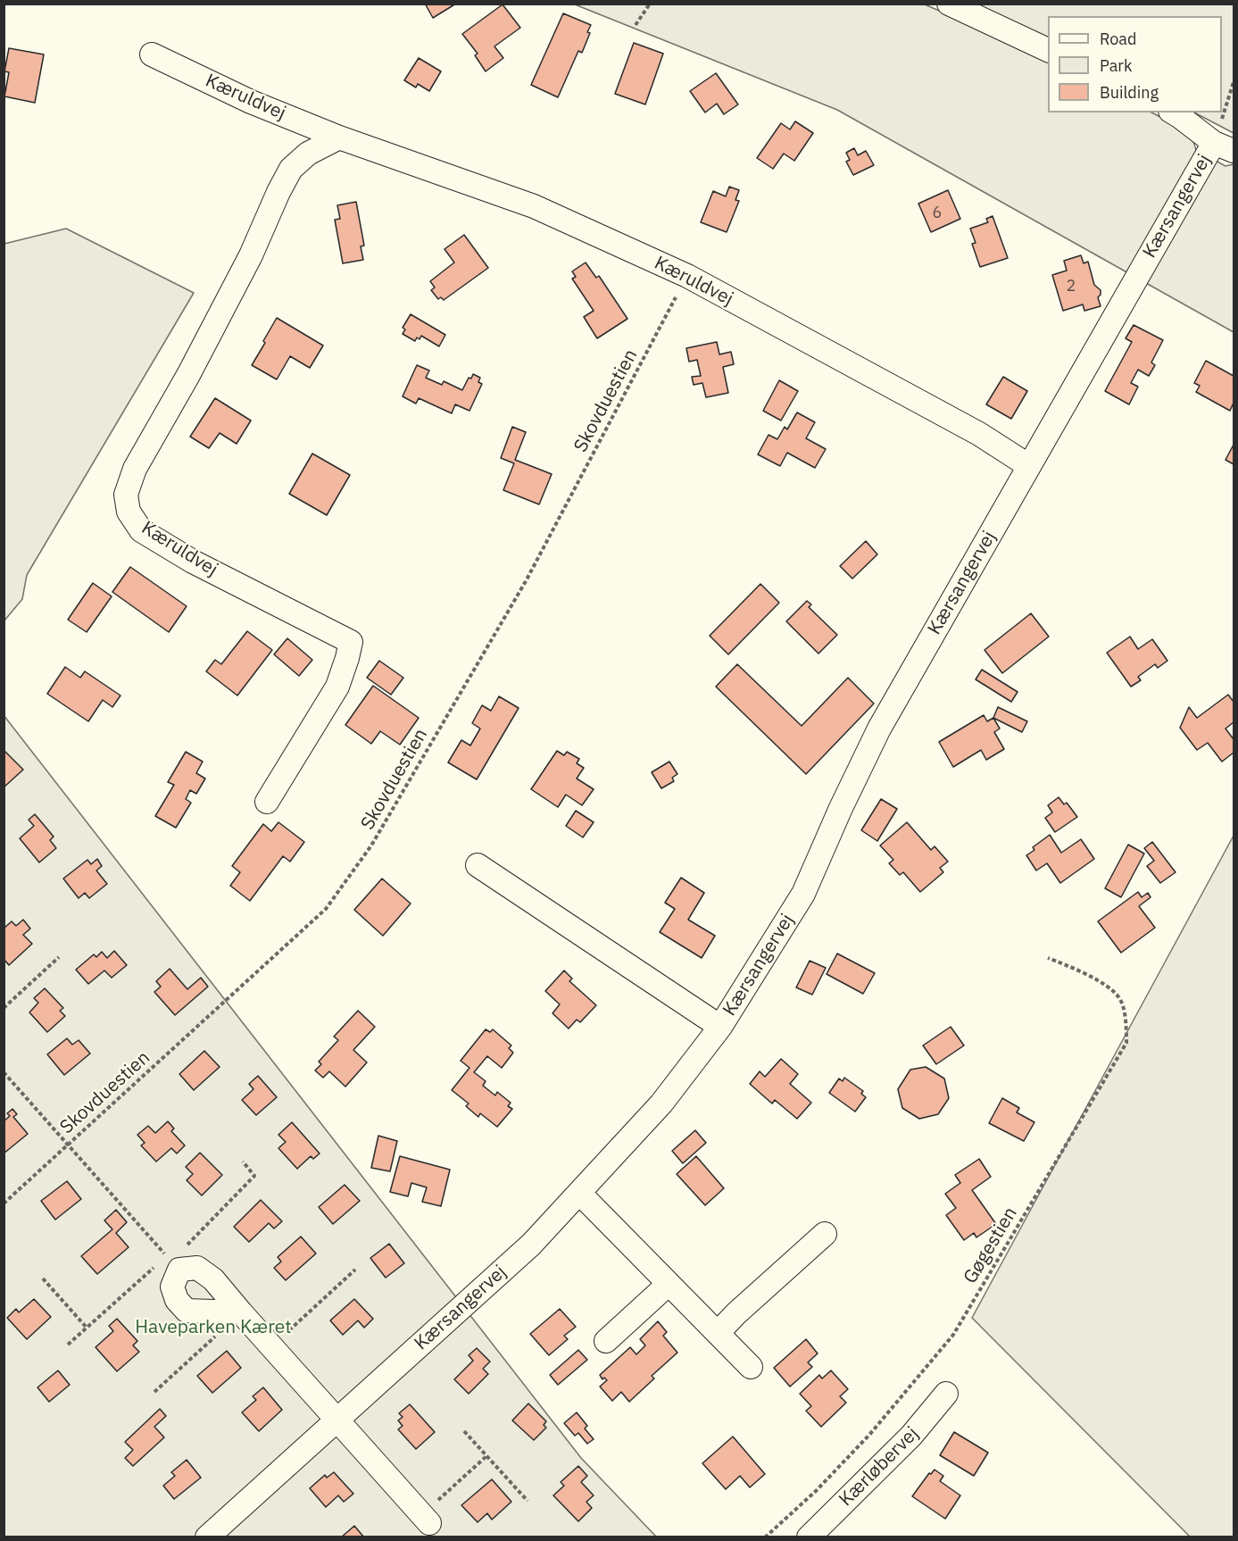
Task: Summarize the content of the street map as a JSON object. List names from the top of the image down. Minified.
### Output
{"streets":{"street":["Kæruldvej","Kærsangervej","Kærløbervej"],"path":["Skovduestien","Gøgestien"]},"crossings":[["Kæruldvej","Kærsangervej"],["Kæruldvej","Skovduestien"]],"parks":["Haveparken Kæret"],"house_numbers":["6","2"],"legend":["Road","Park","Building"]}
